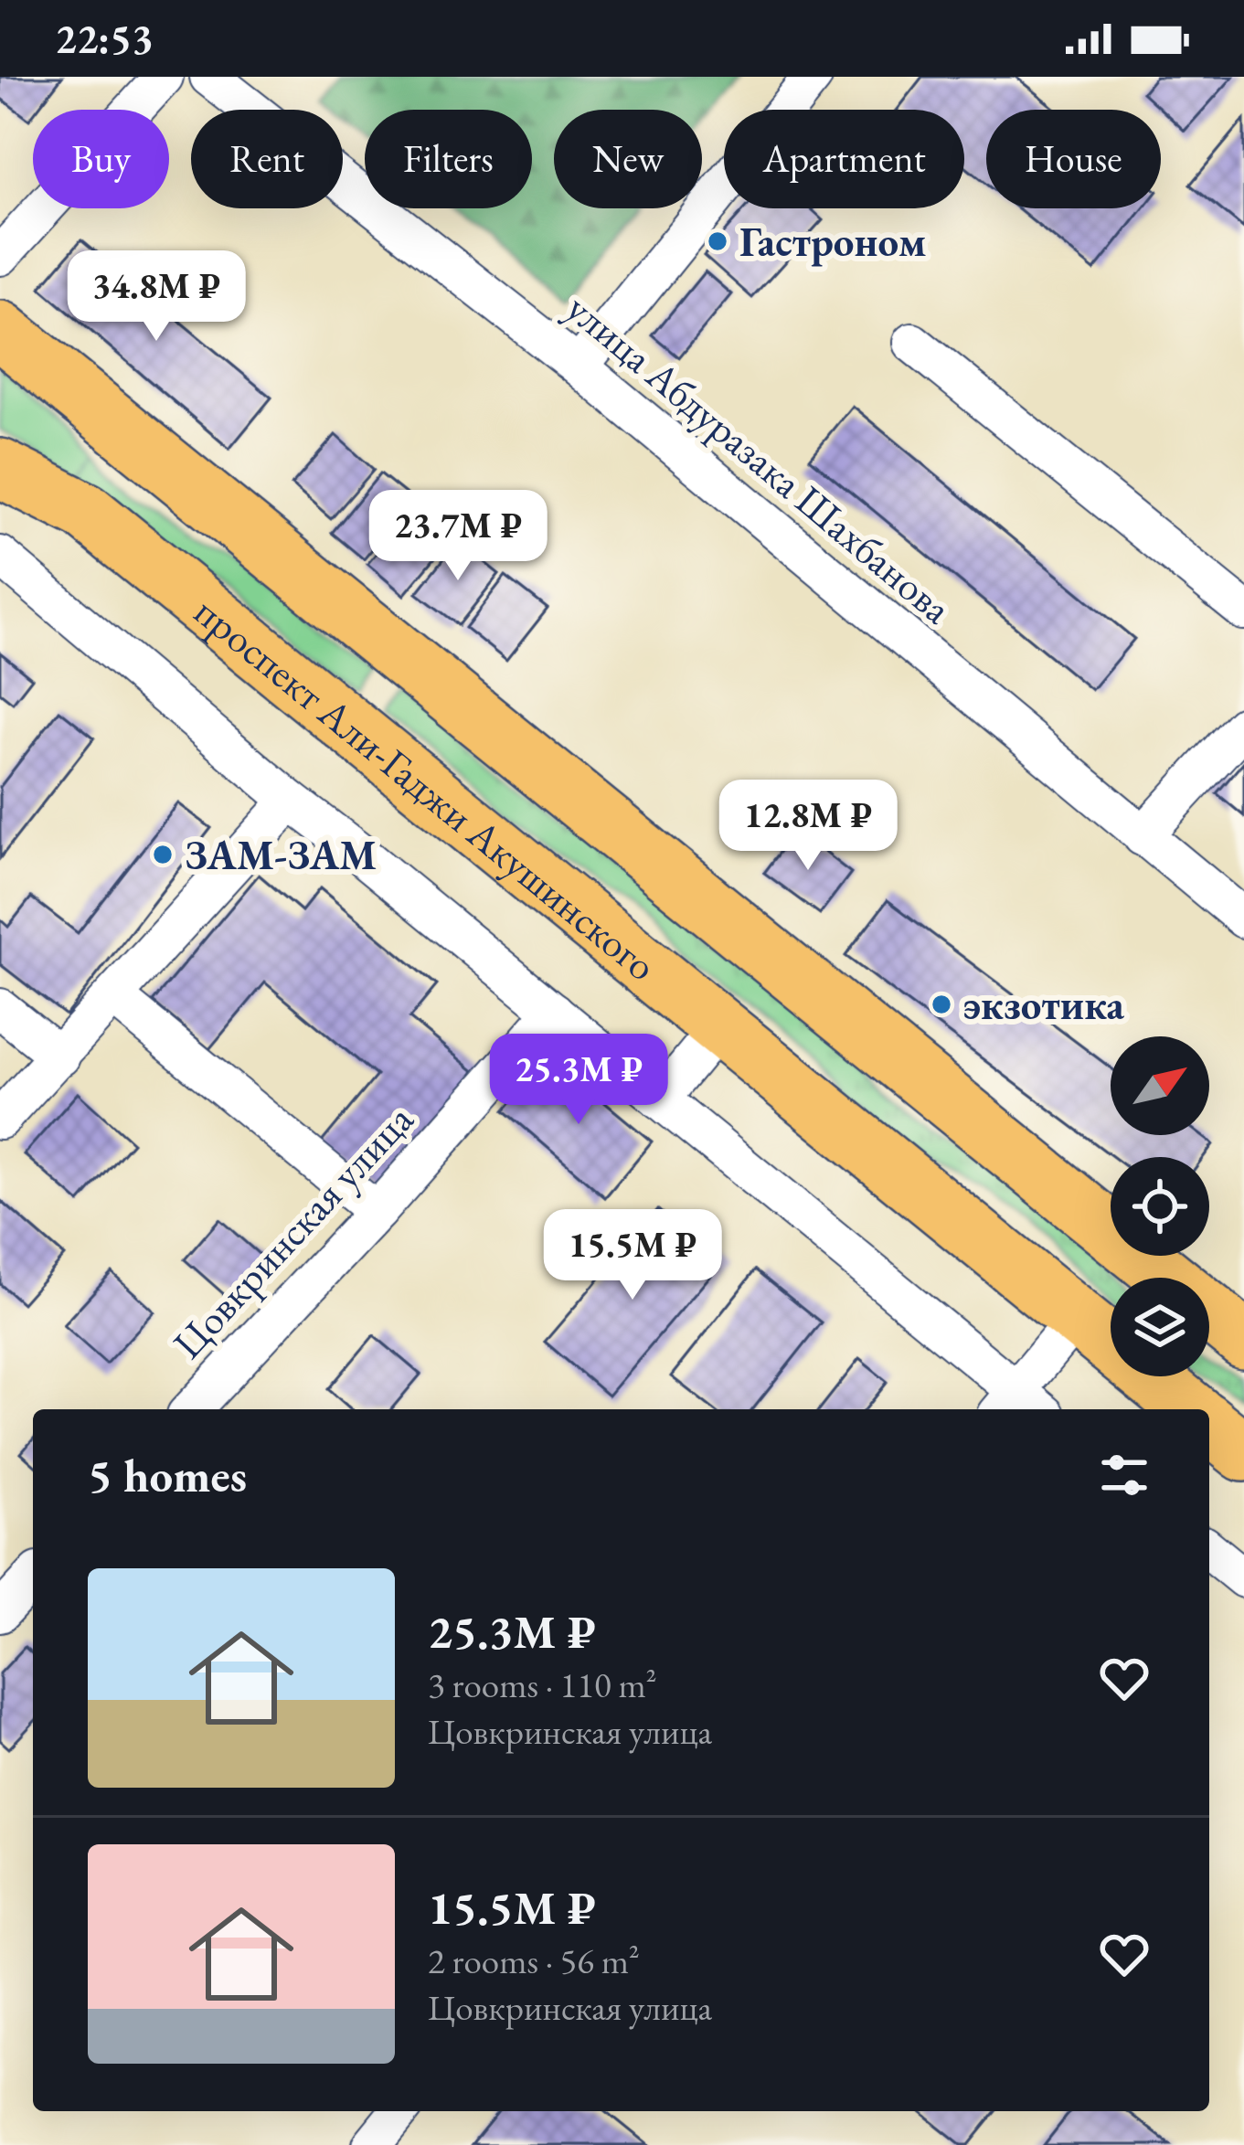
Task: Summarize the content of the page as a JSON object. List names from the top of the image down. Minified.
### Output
{"streets":{"highway":["проспект Али-Гаджи Акушинского"],"street":["улица Абдуразака Шахбанова","Цовкринская улица"]},"places":["Гастроном","ЗАМ-ЗАМ","экзотика"],"north":"top right","page":{"status":"22:53","chip":["Buy","Rent","Filters","New","Apartment","House"],"price":["34.8M ₽","23.7M ₽","12.8M ₽","25.3M ₽","15.5M ₽"],"heading":"5 homes","list":[{"name":"25.3M ₽","note":"3 rooms · 110 m² · Цовкринская улица"},{"name":"15.5M ₽","note":"2 rooms · 56 m² · Цовкринская улица"}]}}
